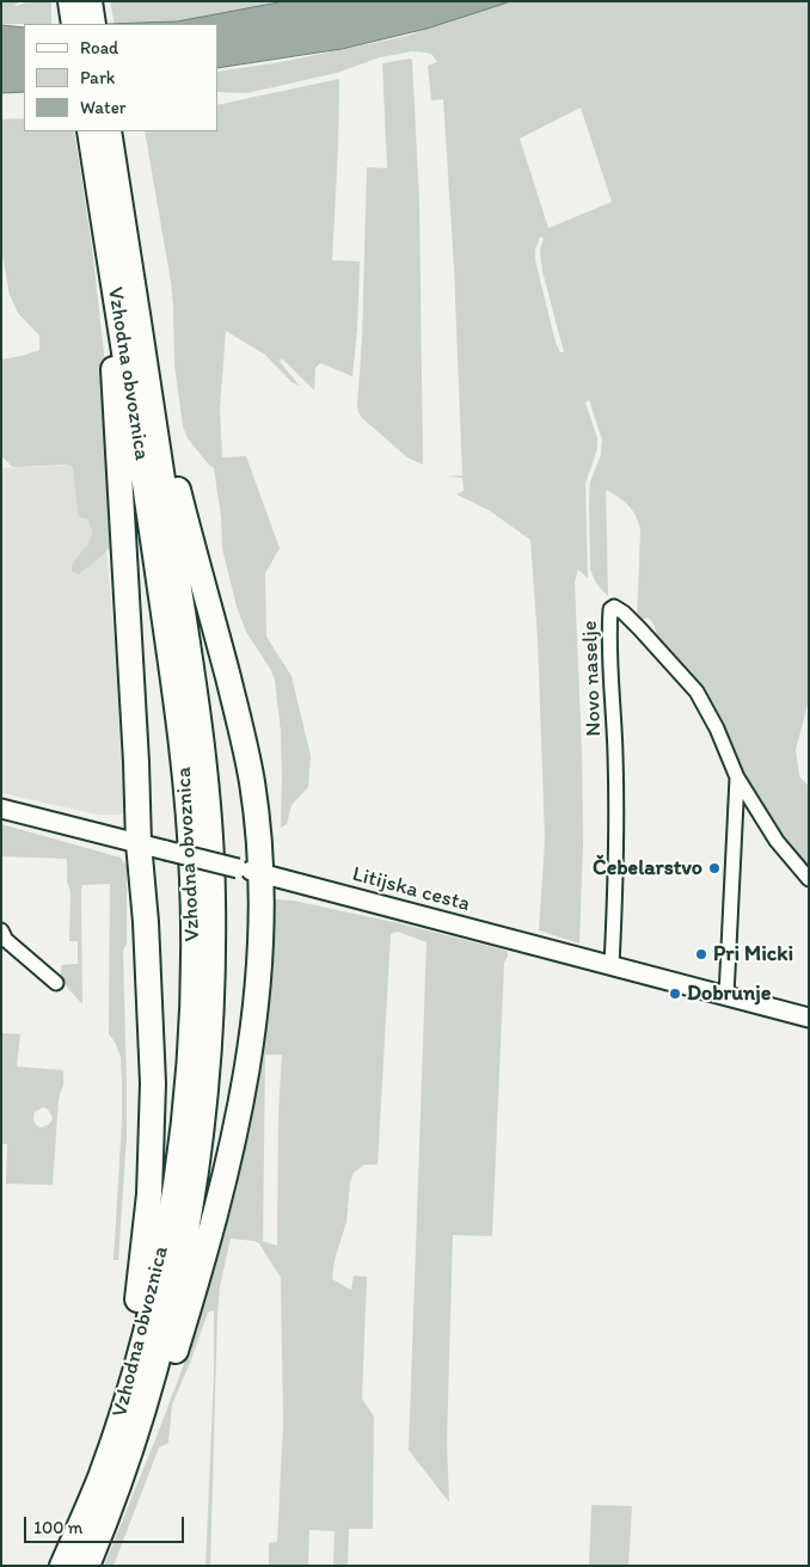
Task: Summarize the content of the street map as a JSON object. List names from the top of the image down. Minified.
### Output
{"streets":{"highway":["Vzhodna obvoznica"],"main road":["Litijska cesta"],"street":["Novo naselje"]},"crossings":[["Novo naselje","Litijska cesta"]],"places":["Čebelarstvo","Pri Micki","Dobrunje"],"legend":["Road","Park","Water"],"scale_bar":"100 m"}
